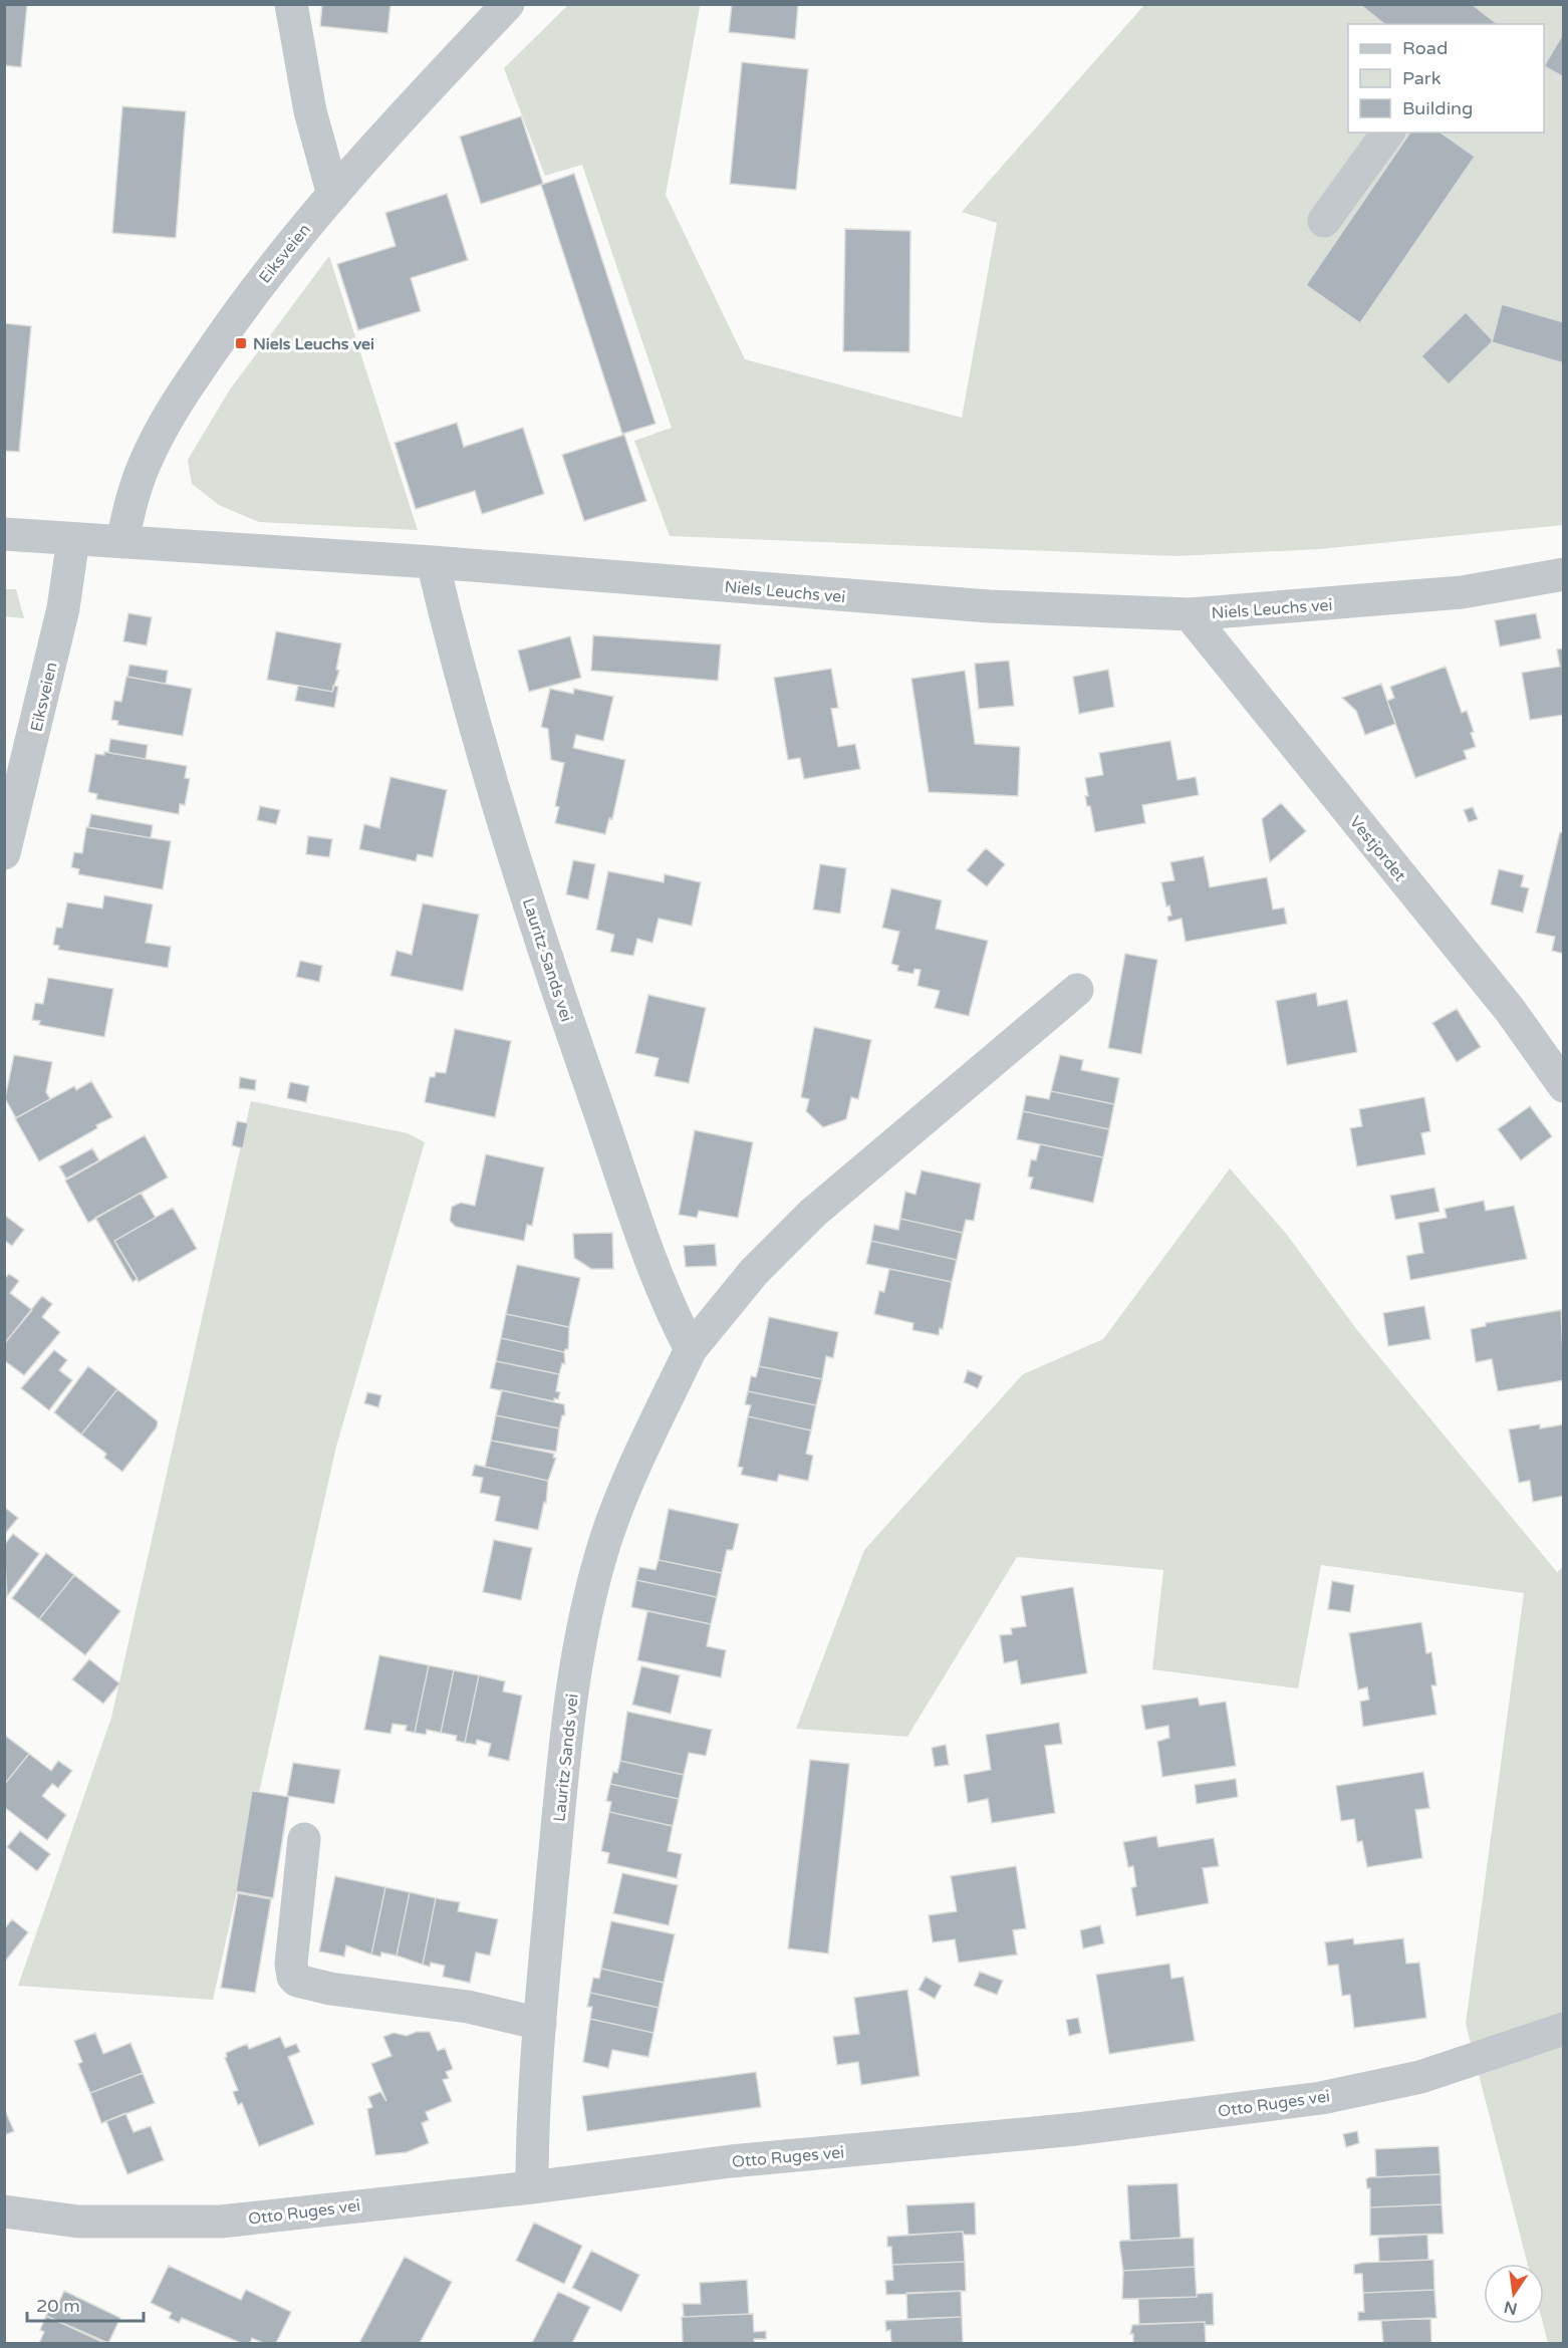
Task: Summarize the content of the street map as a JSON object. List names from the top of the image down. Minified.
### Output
{"streets":{"street":["Eiksveien","Niels Leuchs vei","Vestjordet","Lauritz Sands vei","Otto Ruges vei"]},"crossings":[["Eiksveien","Niels Leuchs vei"],["Niels Leuchs vei","Vestjordet"],["Niels Leuchs vei","Lauritz Sands vei"],["Lauritz Sands vei","Otto Ruges vei"]],"places":{"transit":["Niels Leuchs vei"]},"legend":["Road","Park","Building"],"scale_bar":"20 m","north":"bottom"}
